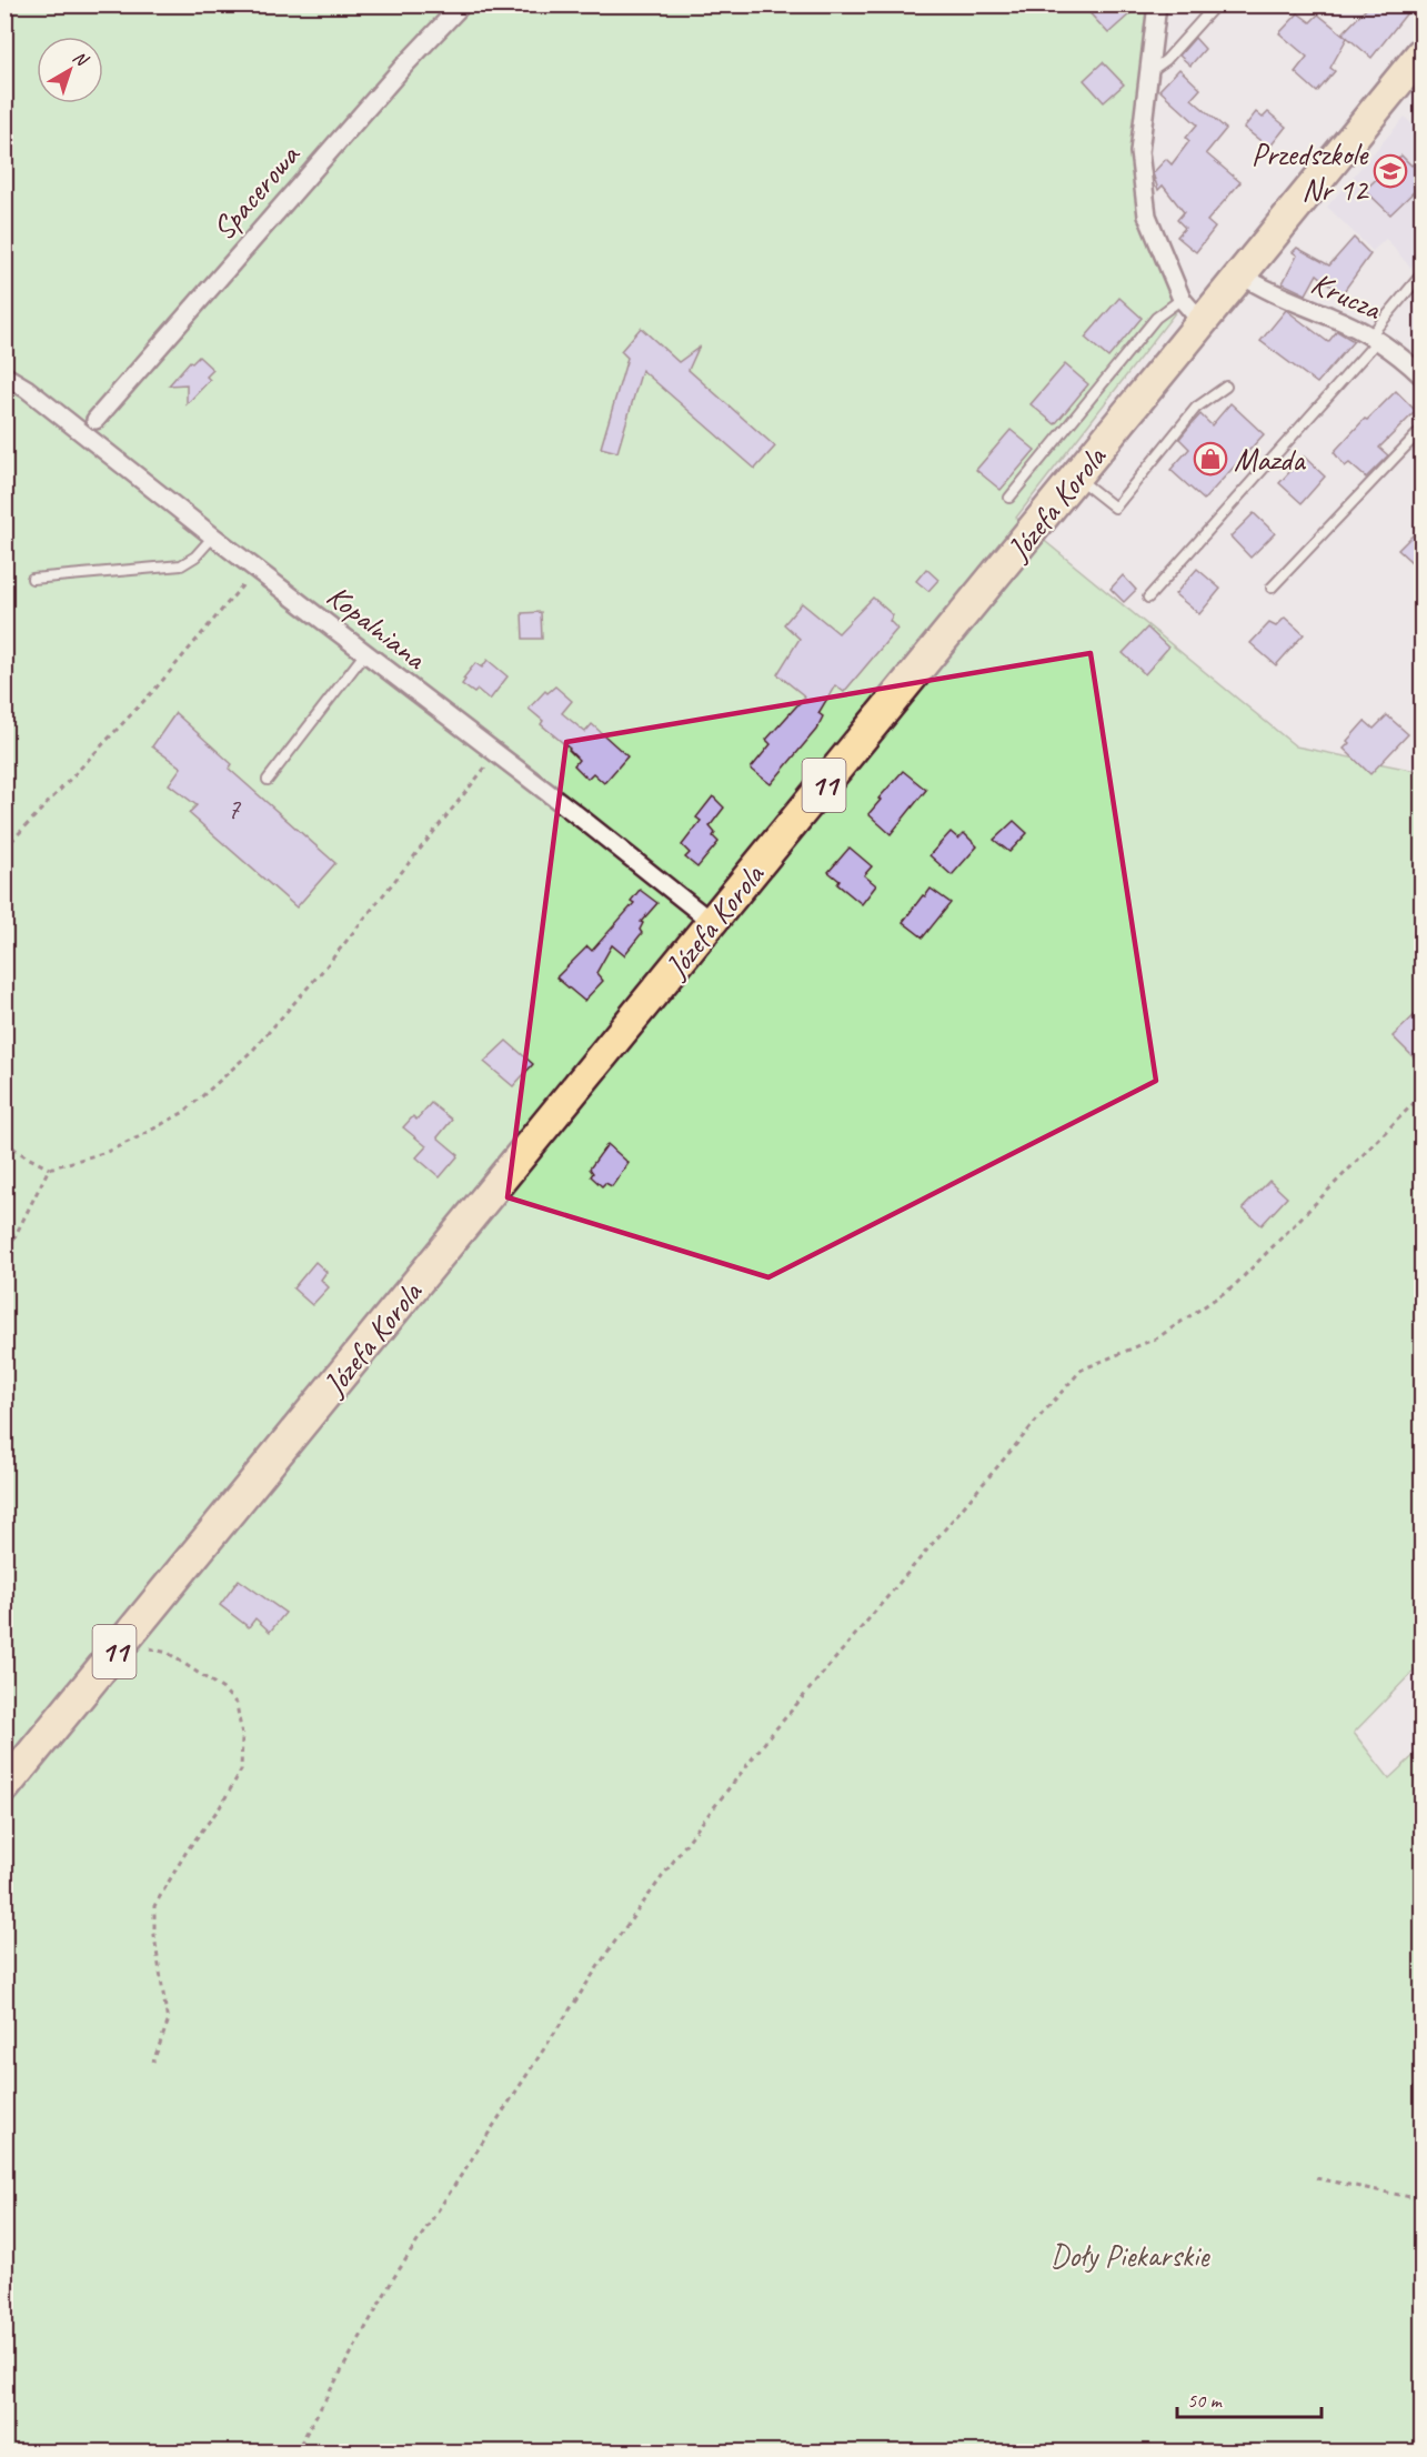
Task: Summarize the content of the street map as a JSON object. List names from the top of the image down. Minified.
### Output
{"streets":{"highway":["Józefa Korola","11"],"street":["Spacerowa","Krucza","Kopalniana"]},"crossings":[["Krucza","Józefa Korola"],["Józefa Korola","Kopalniana"]],"parks":["Doły Piekarskie"],"places":{"school or university":["Przedszkole Nr 12"],"shop":["Mazda"]},"house_numbers":["7"],"scale_bar":"50 m","north":"top right"}
